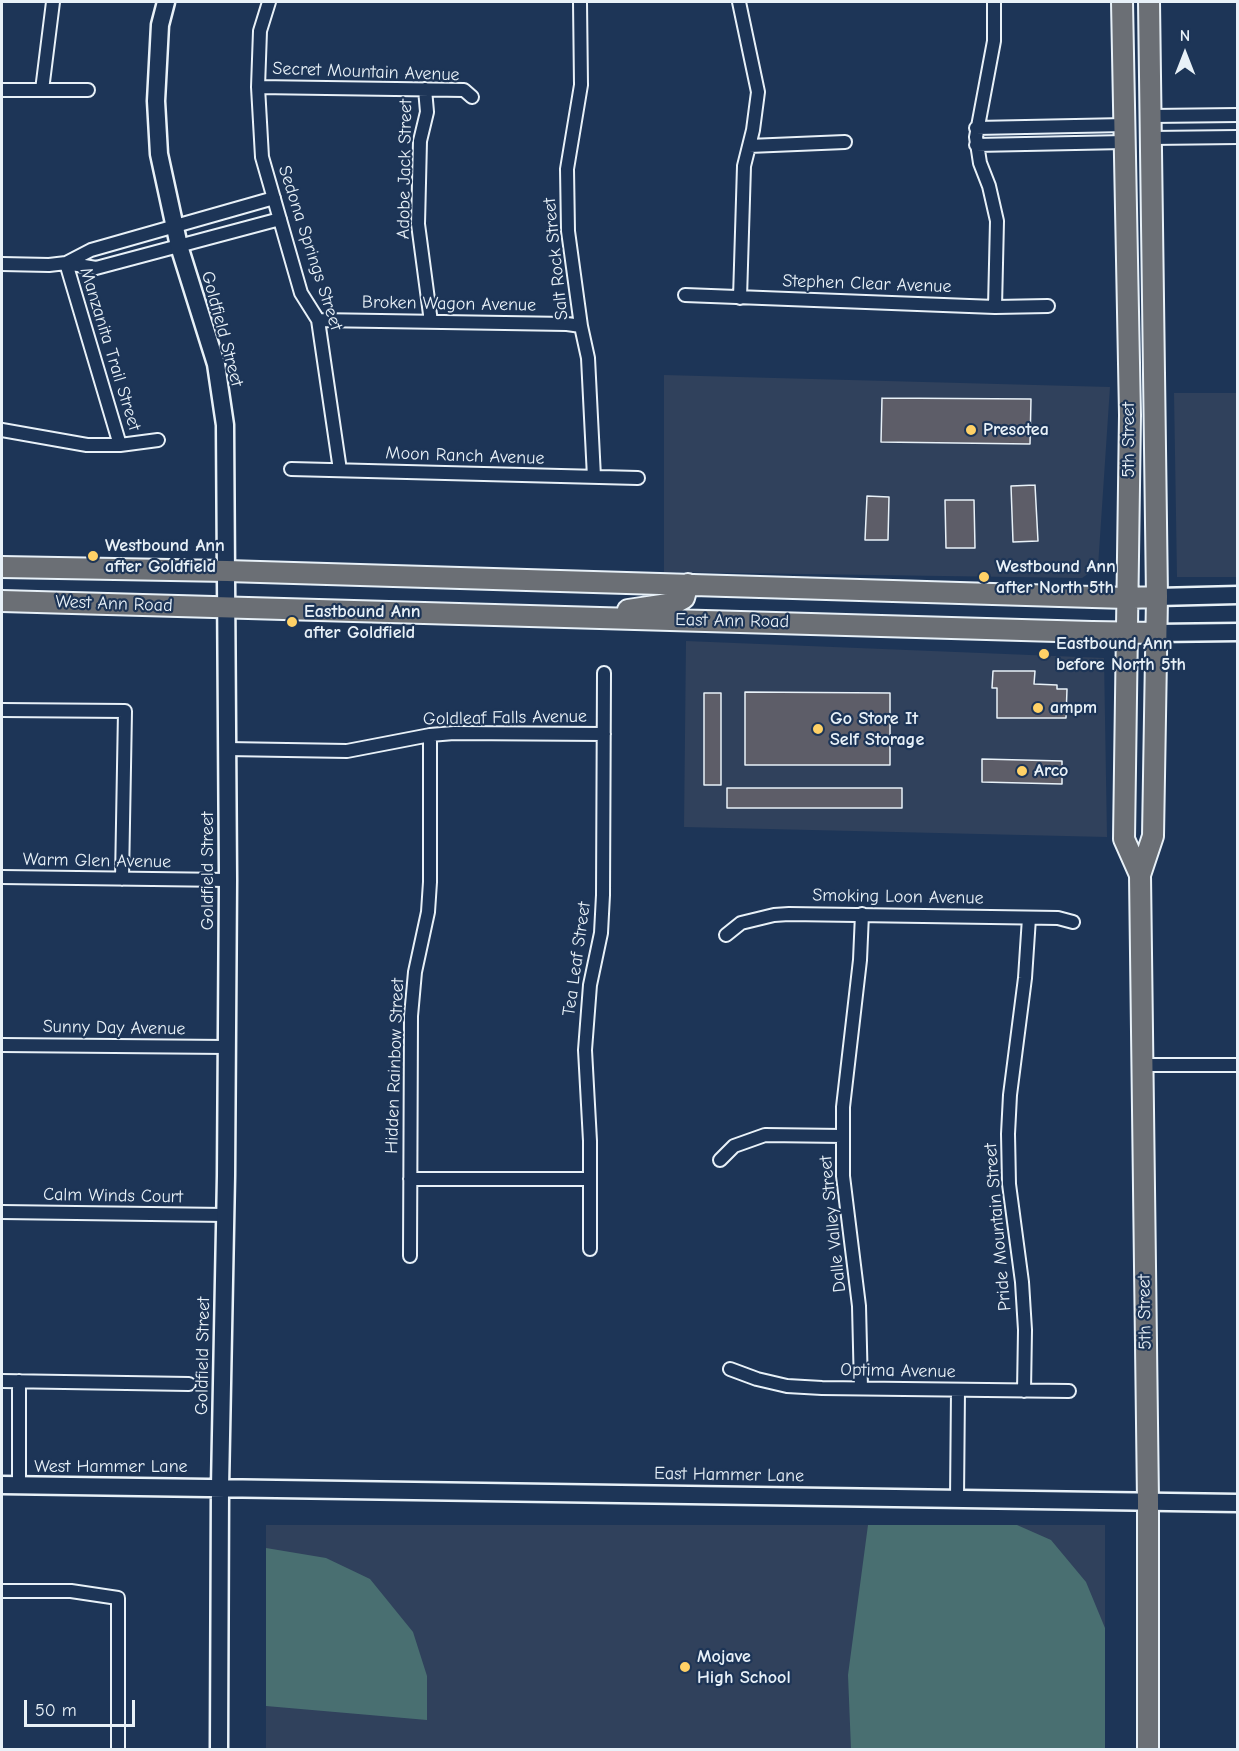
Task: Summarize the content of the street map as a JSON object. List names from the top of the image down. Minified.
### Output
{"streets":{"main road":["5th Street","West Ann Road","East Ann Road"],"street":["Secret Mountain Avenue","Adobe Jack Street","Sedona Springs Street","Salt Rock Street","Stephen Clear Avenue","Broken Wagon Avenue","Goldfield Street","Manzanita Trail Street","Moon Ranch Avenue","Goldleaf Falls Avenue","Warm Glen Avenue","Smoking Loon Avenue","Tea Leaf Street","Sunny Day Avenue","Hidden Rainbow Street","Calm Winds Court","Dalle Valley Street","Pride Mountain Street","Optima Avenue","West Hammer Lane","East Hammer Lane"]},"crossings":[["Secret Mountain Avenue","Adobe Jack Street"],["Secret Mountain Avenue","Sedona Springs Street"],["Adobe Jack Street","Broken Wagon Avenue"],["Sedona Springs Street","Broken Wagon Avenue"],["Sedona Springs Street","Moon Ranch Avenue"],["Salt Rock Street","Broken Wagon Avenue"],["Salt Rock Street","Moon Ranch Avenue"],["Goldfield Street","West Ann Road"],["Goldfield Street","East Ann Road"],["Goldfield Street","Goldleaf Falls Avenue"],["Goldfield Street","Warm Glen Avenue"],["Goldfield Street","Sunny Day Avenue"],["Goldfield Street","Calm Winds Court"],["Goldfield Street","West Hammer Lane"],["Goldfield Street","East Hammer Lane"],["5th Street","East Ann Road"],["5th Street","East Hammer Lane"],["West Ann Road","East Ann Road"],["Goldleaf Falls Avenue","Tea Leaf Street"],["Goldleaf Falls Avenue","Hidden Rainbow Street"],["Smoking Loon Avenue","Dalle Valley Street"],["Smoking Loon Avenue","Pride Mountain Street"],["Dalle Valley Street","Optima Avenue"],["Pride Mountain Street","Optima Avenue"],["West Hammer Lane","East Hammer Lane"]],"places":["Presotea","Westbound Ann after Goldfield","Westbound Ann after North 5th","Eastbound Ann after Goldfield","Eastbound Ann before North 5th","ampm","Go Store It Self Storage","Arco","Mojave High School"],"scale_bar":"50 m","north":"top"}
